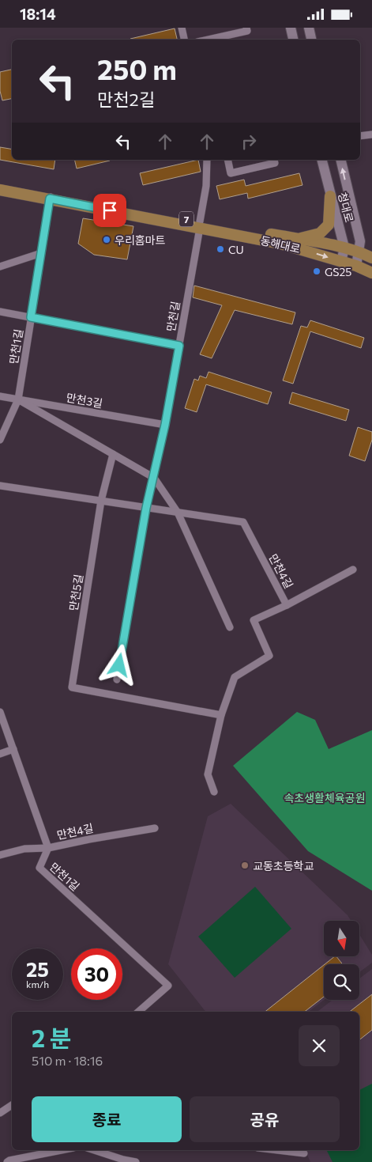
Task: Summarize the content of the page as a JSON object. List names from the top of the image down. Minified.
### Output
{"streets":{"main road":["7","동해대로"],"street":["청대로","만천길","만천1길","만천3길","만천4길","만천5길"]},"crossings":[["청대로","동해대로"],["동해대로","만천길"],["동해대로","만천1길"],["만천길","만천3길"],["만천1길","만천3길"],["만천1길","만천4길"],["만천4길","만천5길"]],"parks":["속초생활체육공원"],"places":["우리홈마트","CU","GS25","교동초등학교"],"north":"bottom","page":{"status":"18:14","turn":["250 m","만천2길"],"speed":"25 km/h","limit":"30","heading":["2 분","510 m · 18:16"],"buttons":["종료","공유"]}}
